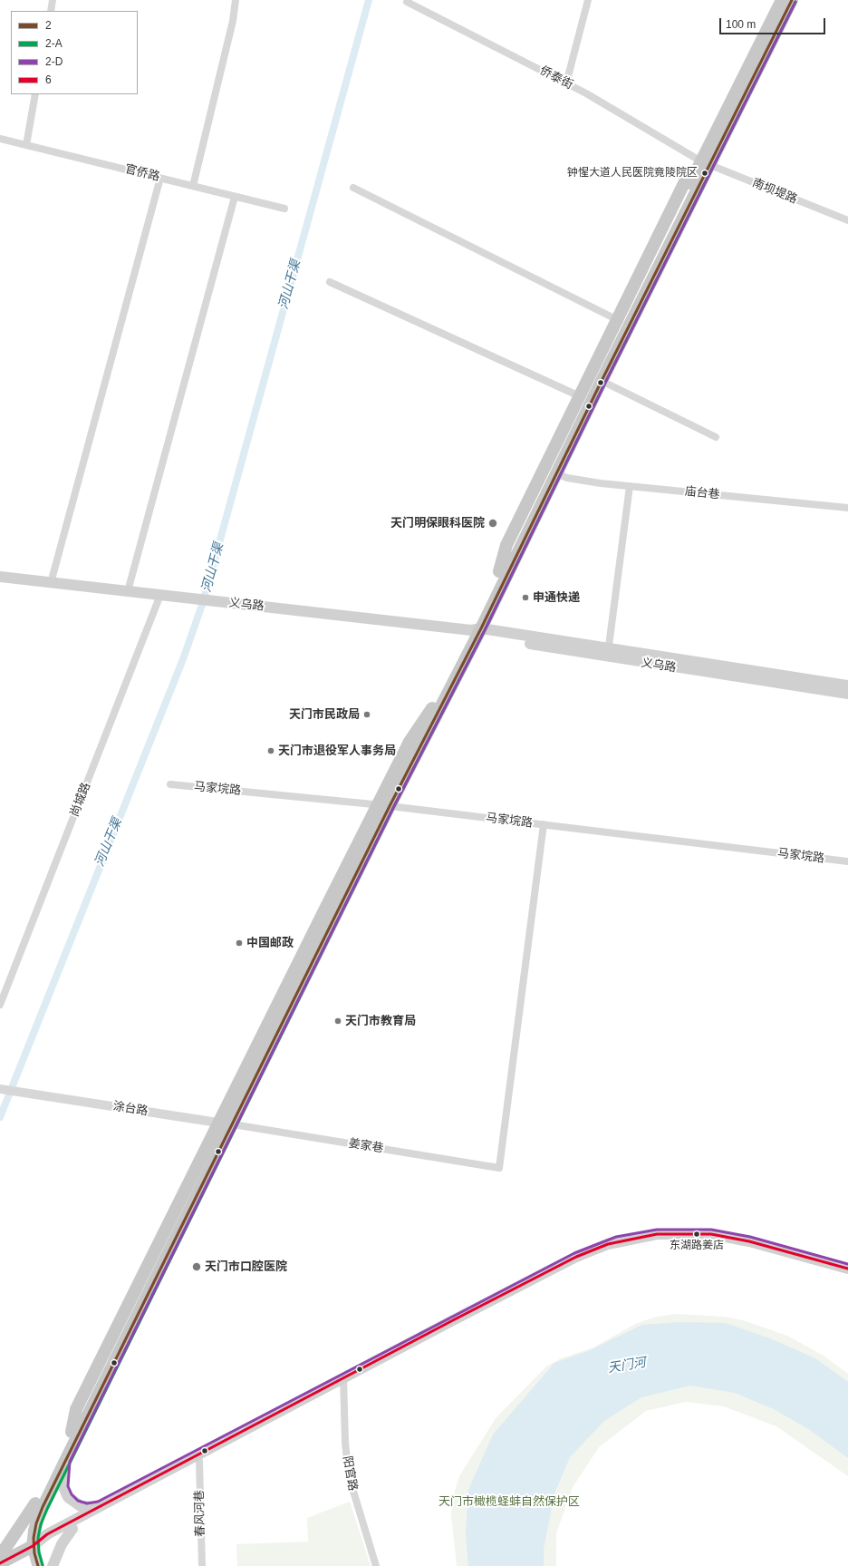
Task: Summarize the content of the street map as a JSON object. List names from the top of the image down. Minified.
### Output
{"streets":{"main road":["义乌路"],"street":["侨泰街","官侨路","南坝堤路","庙台巷","马家垸路","尚城路","涂台路","姜家巷","阳官路","春风河巷"]},"crossings":[["侨泰街","南坝堤路"],["义乌路","尚城路"],["马家垸路","姜家巷"],["涂台路","姜家巷"]],"water":["河山干渠","天门河"],"parks":["天门市橄榄蛏蚌自然保护区"],"places":["钟惺大道人民医院竟陵院区","天门明保眼科医院","申通快递","天门市民政局","天门市退役军人事务局","中国邮政","天门市教育局","东湖路姜店","天门市口腔医院"],"lines":["transit line 2","transit line 2-A","transit line 2-D","transit line 6"],"legend":["2","2-A","2-D","6"],"scale_bar":"100 m"}
